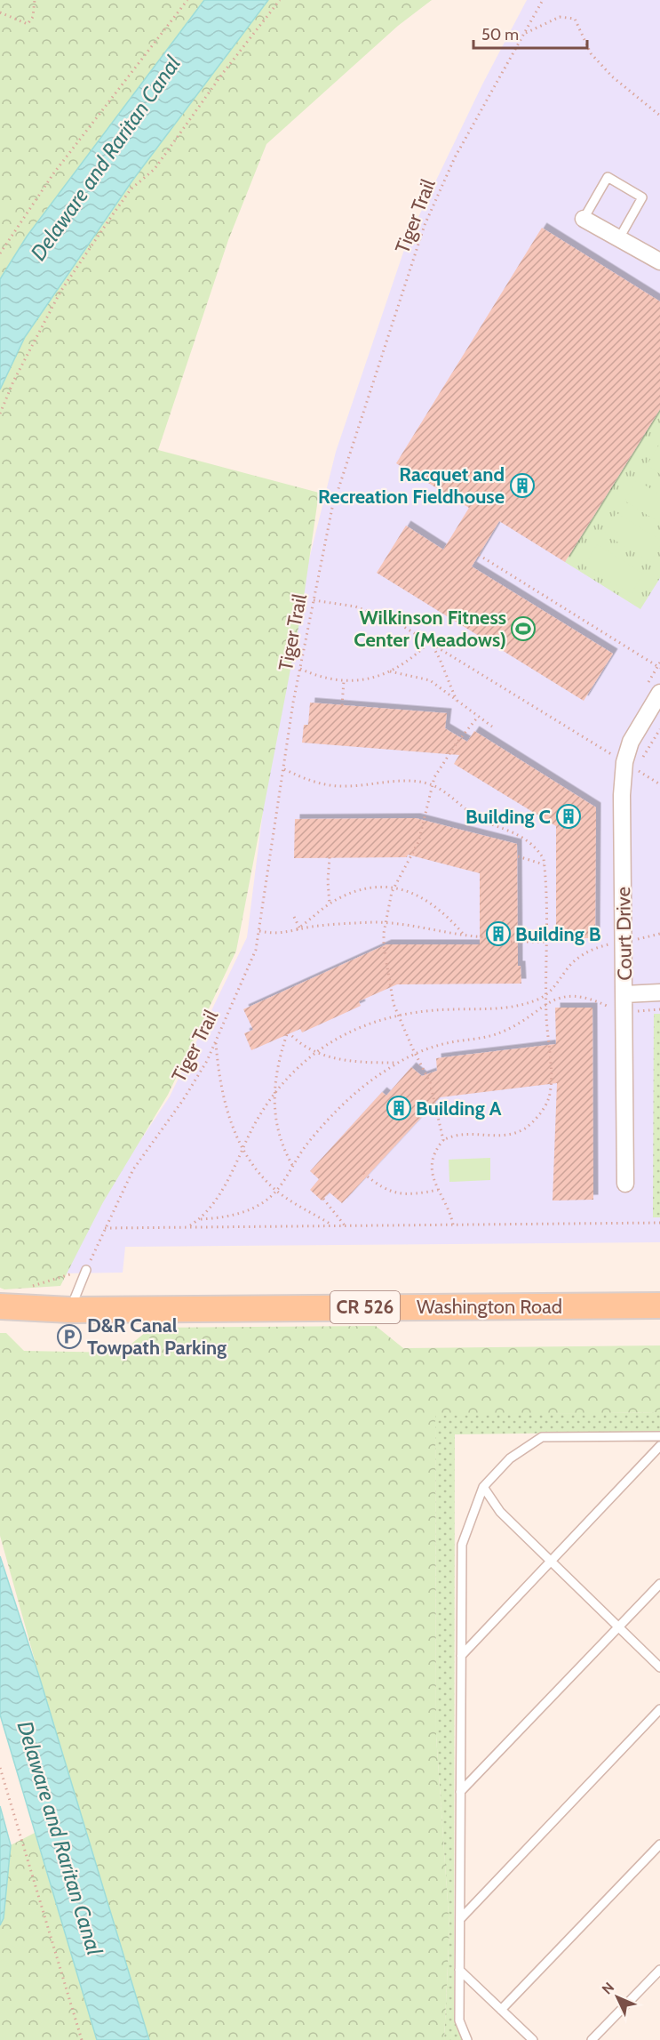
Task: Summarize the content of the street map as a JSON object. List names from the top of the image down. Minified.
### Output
{"streets":{"main road":["Washington Road","CR 526"],"street":["Court Drive"],"path":["Tiger Trail"]},"water":["Delaware and Raritan Canal"],"places":{"building":["Racquet and Recreation Fieldhouse","Building C","Building B","Building A"],"sports":["Wilkinson Fitness Center (Meadows)"],"parking":["D&R Canal Towpath Parking"]},"scale_bar":"50 m","north":"top left"}
